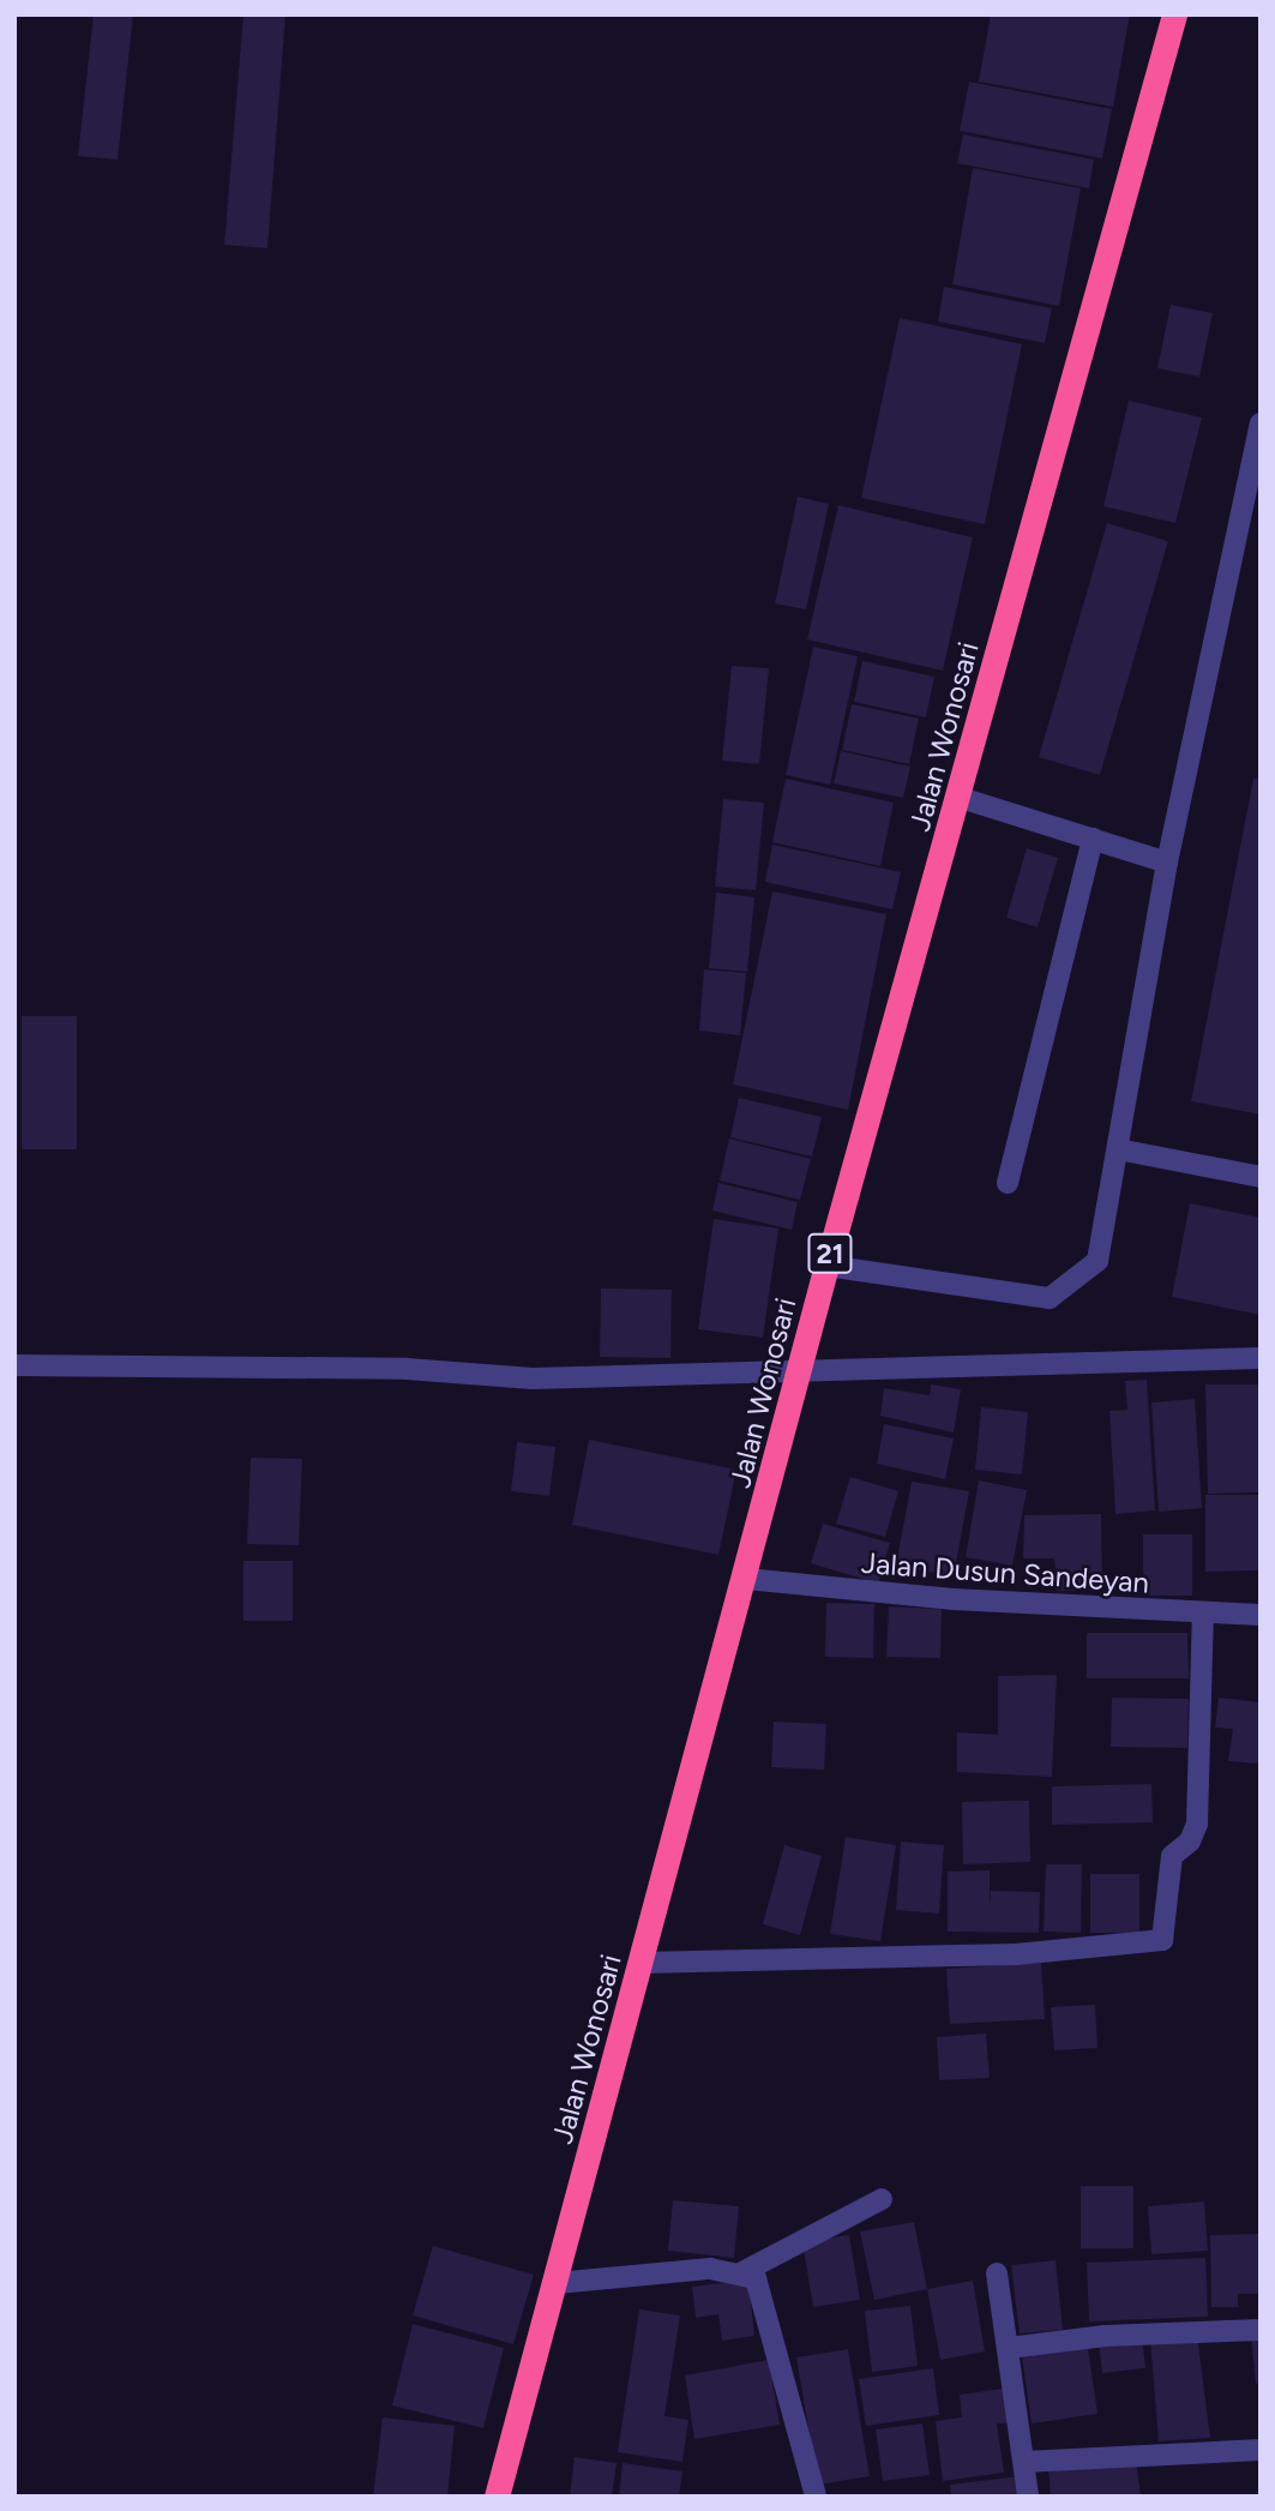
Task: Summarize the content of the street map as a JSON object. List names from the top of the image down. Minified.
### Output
{"streets":{"highway":["Jalan Wonosari","21"],"street":["Jalan Dusun Sandeyan"]},"crossings":[["Jalan Wonosari","Jalan Dusun Sandeyan"]]}
